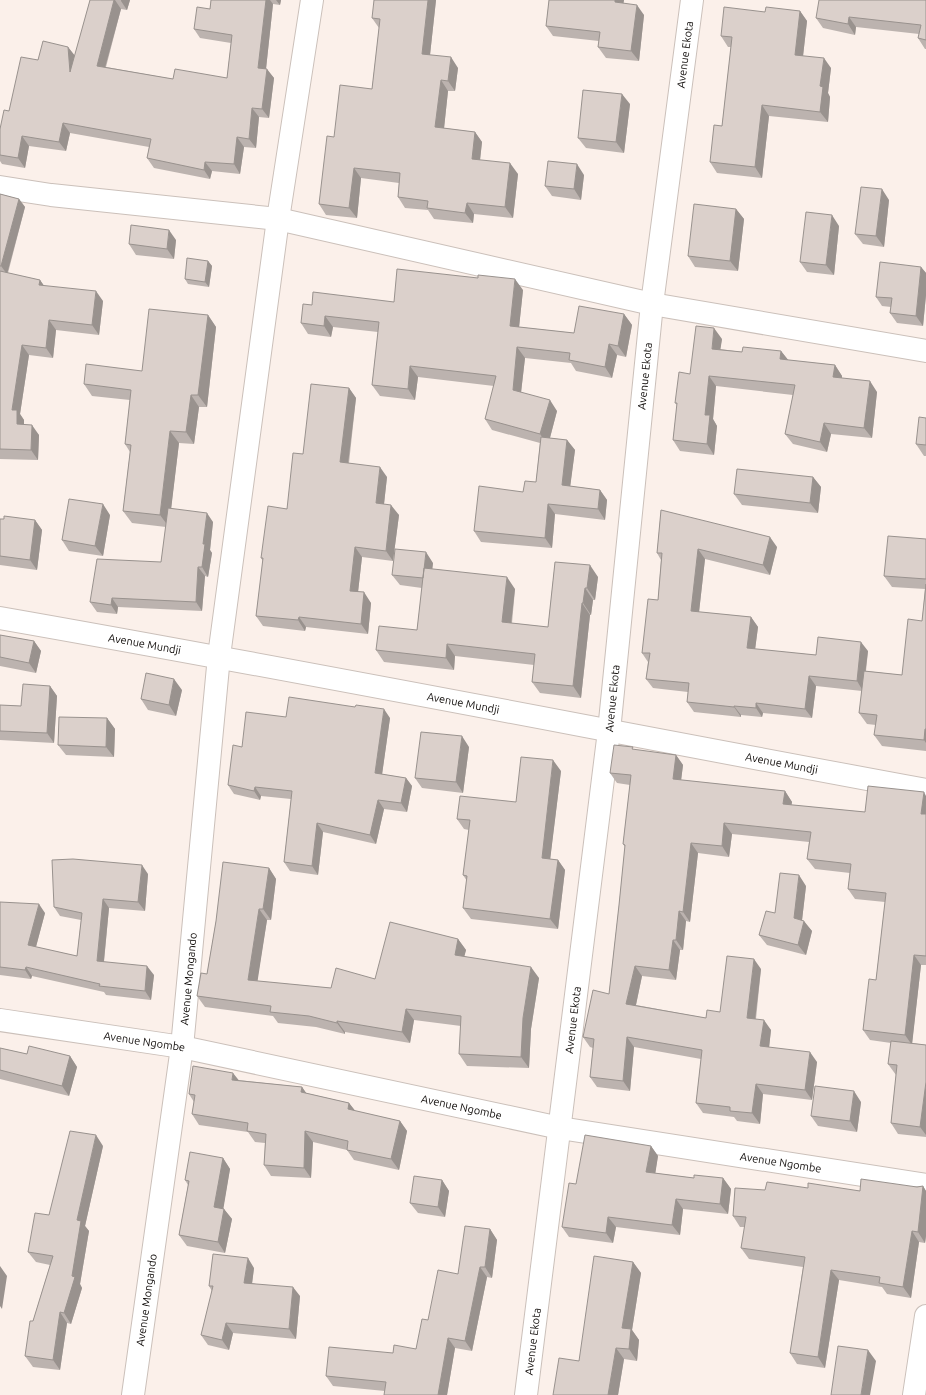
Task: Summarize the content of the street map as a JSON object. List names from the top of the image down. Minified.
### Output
{"streets":{"street":["Avenue Ekota","Avenue Mundji","Avenue Mongando","Avenue Ngombe"]},"crossings":[["Avenue Ekota","Avenue Mundji"],["Avenue Ekota","Avenue Ngombe"],["Avenue Mundji","Avenue Mongando"],["Avenue Mongando","Avenue Ngombe"]]}
